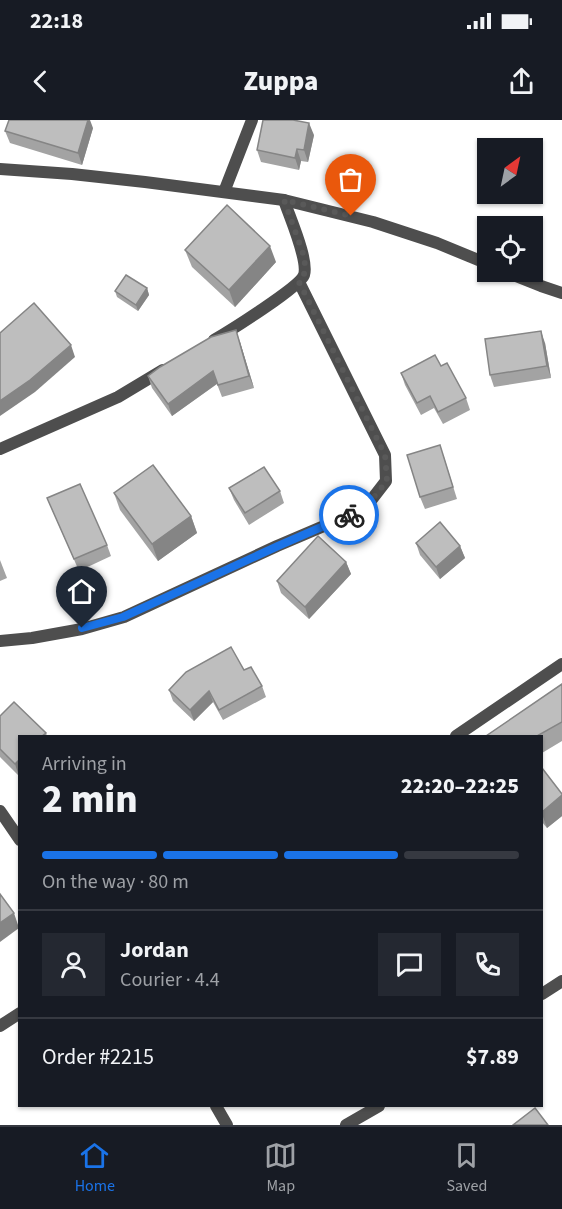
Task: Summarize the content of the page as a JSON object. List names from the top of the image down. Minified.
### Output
{"north":"top right","page":{"status":"22:18","header":"Zuppa","heading":["2 min","Arriving in","22:20–22:25"],"panel":["Jordan","Courier · 4.4","Order #2215","$7.89"],"bar":"On the way · 80 m","tabs":["Home","Map","Saved"]}}
